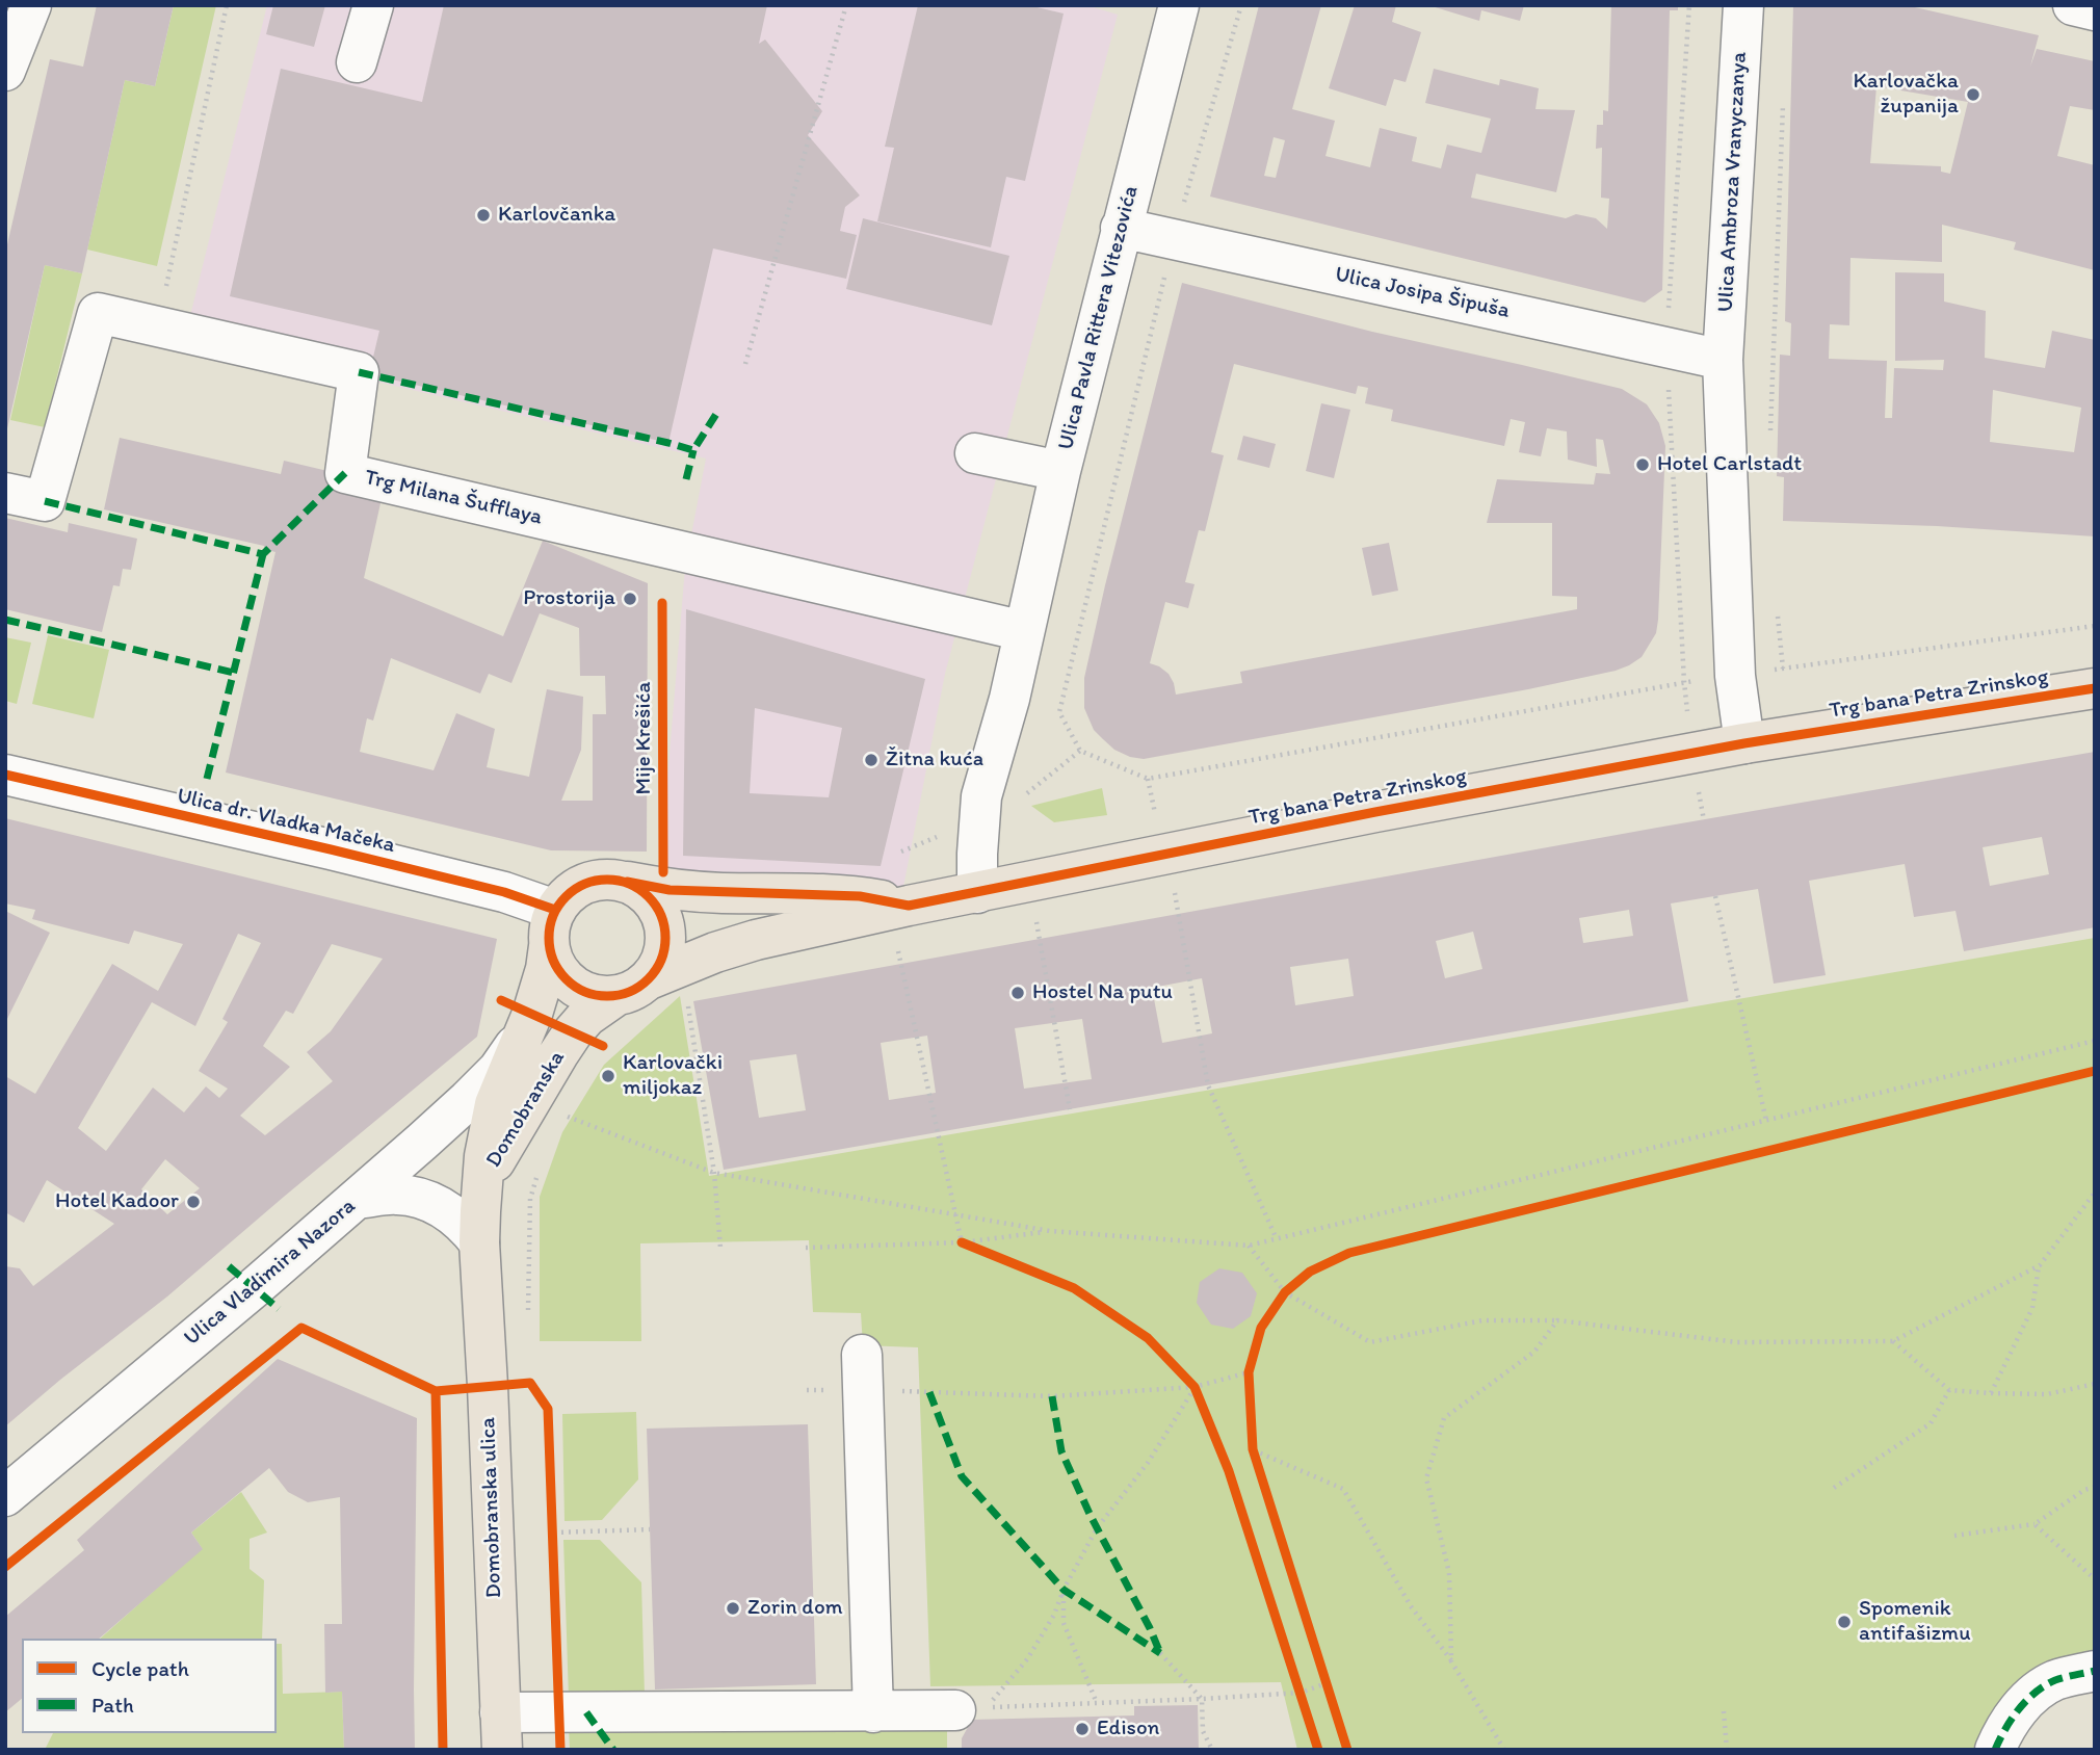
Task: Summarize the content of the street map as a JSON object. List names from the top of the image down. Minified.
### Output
{"streets":{"main road":["Trg bana Petra Zrinskog","Domobranska","Domobranska ulica"],"street":["Ulica Ambroza Vranyczanya","Ulica Josipa Šipuša","Ulica Pavla Rittera Vitezovića","Trg Milana Šufflaya","Ulica dr. Vladka Mačeka","Ulica Vladimira Nazora"],"cycle path":["Mije Krešića"]},"crossings":[["Ulica Ambroza Vranyczanya","Ulica Josipa Šipuša"],["Ulica Josipa Šipuša","Ulica Pavla Rittera Vitezovića"],["Ulica Pavla Rittera Vitezovića","Trg Milana Šufflaya"],["Trg bana Petra Zrinskog","Ulica dr. Vladka Mačeka"],["Trg bana Petra Zrinskog","Domobranska"],["Ulica dr. Vladka Mačeka","Domobranska"],["Domobranska","Ulica Vladimira Nazora"],["Domobranska","Domobranska ulica"]],"places":["Karlovačka županija","Karlovčanka","Hotel Carlstadt","Prostorija","Žitna kuća","Hostel Na putu","Karlovački miljokaz","Hotel Kadoor","Zorin dom","Spomenik antifašizmu","Edison"],"legend":["Cycle path","Path"]}
